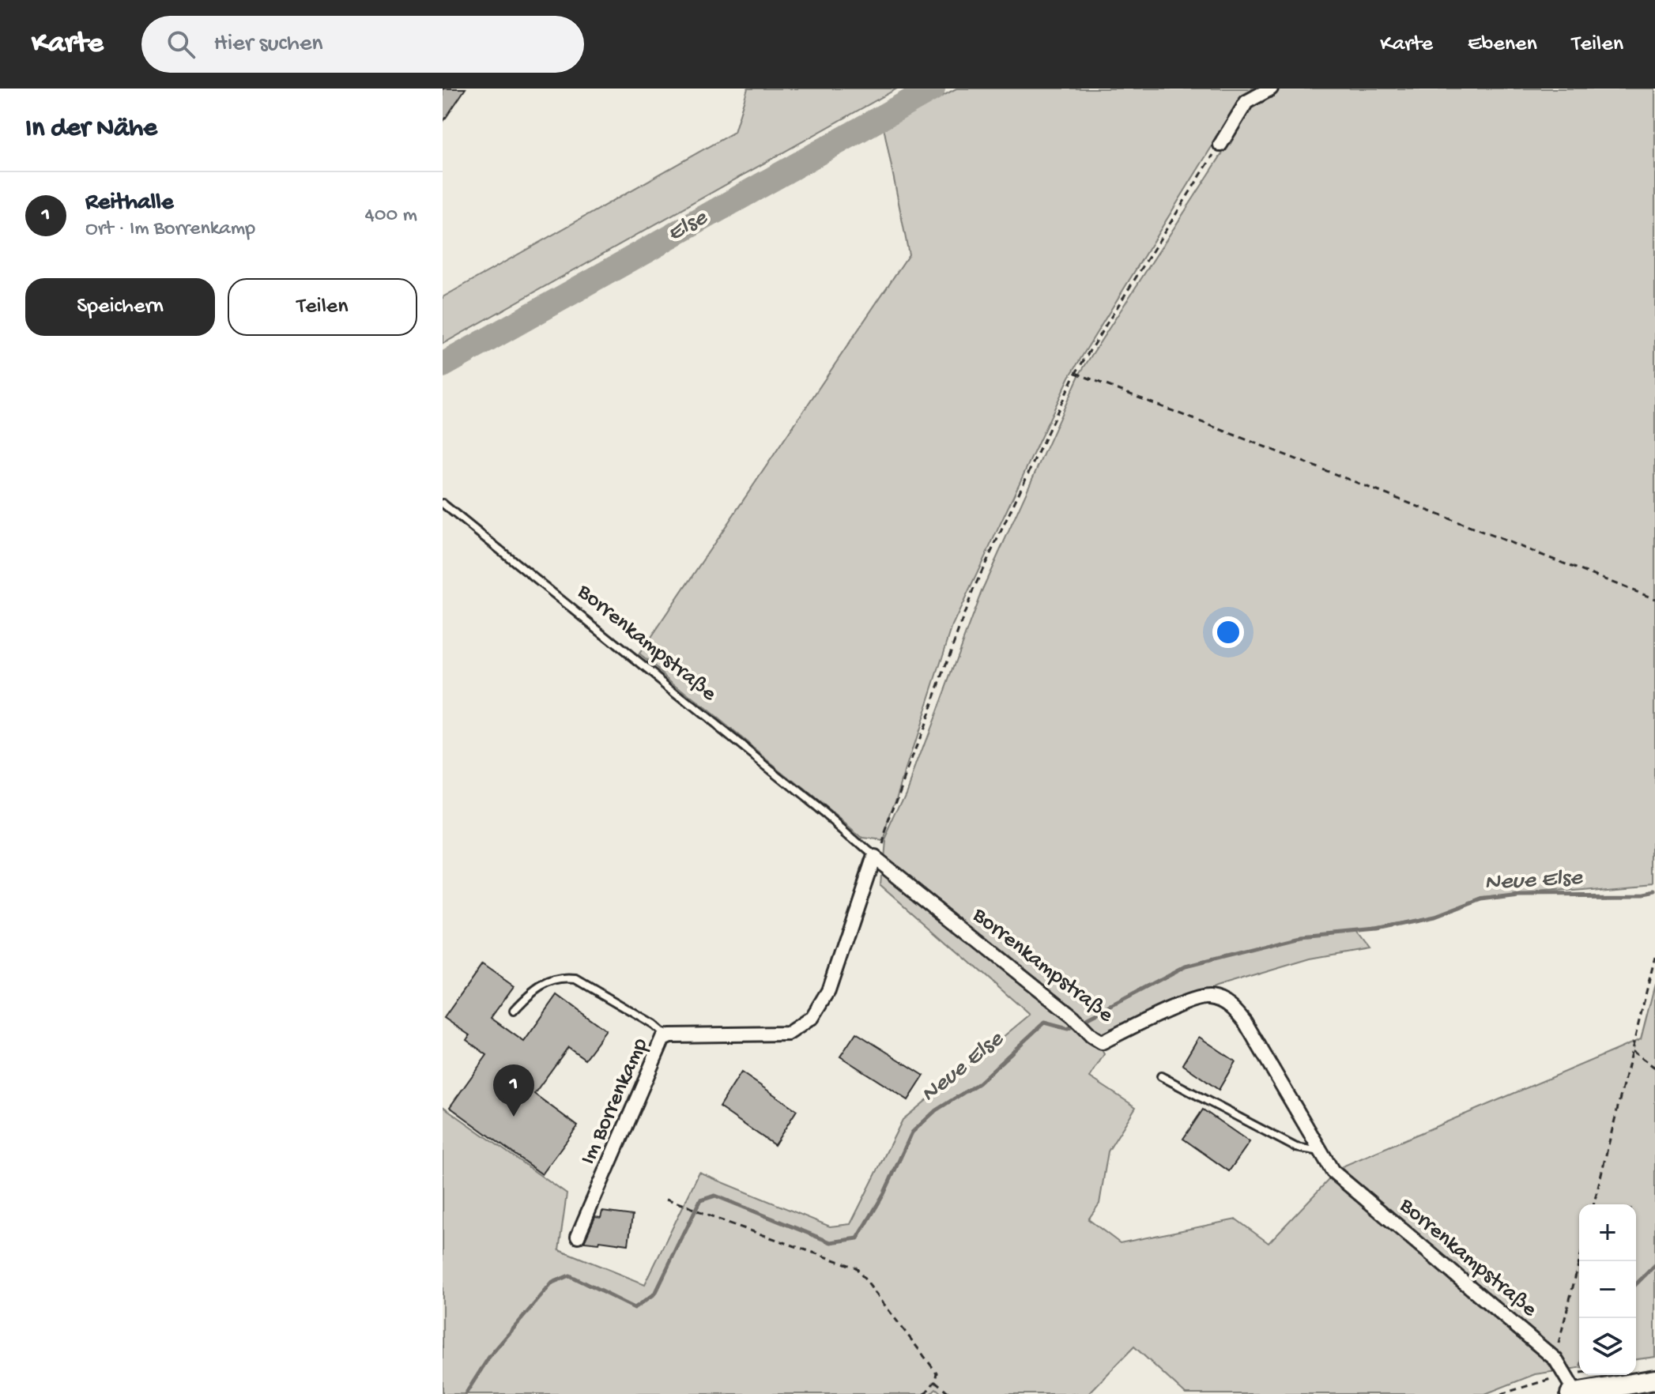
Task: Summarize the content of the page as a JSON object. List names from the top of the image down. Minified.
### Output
{"streets":{"street":["Borrenkampstraße","Im Borrenkamp"]},"crossings":[["Borrenkampstraße","Im Borrenkamp"]],"water":["Else","Neue Else"],"page":{"header":"Karte","search":"Hier suchen","nav":["Karte","Ebenen","Teilen"],"heading":"In der Nähe","list":[{"mark":"1","name":"Reithalle","note":"Ort · Im Borrenkamp","value":"400 m"}],"buttons":["Speichern","Teilen"],"pins":"1","map_buttons":["+","−"]}}
